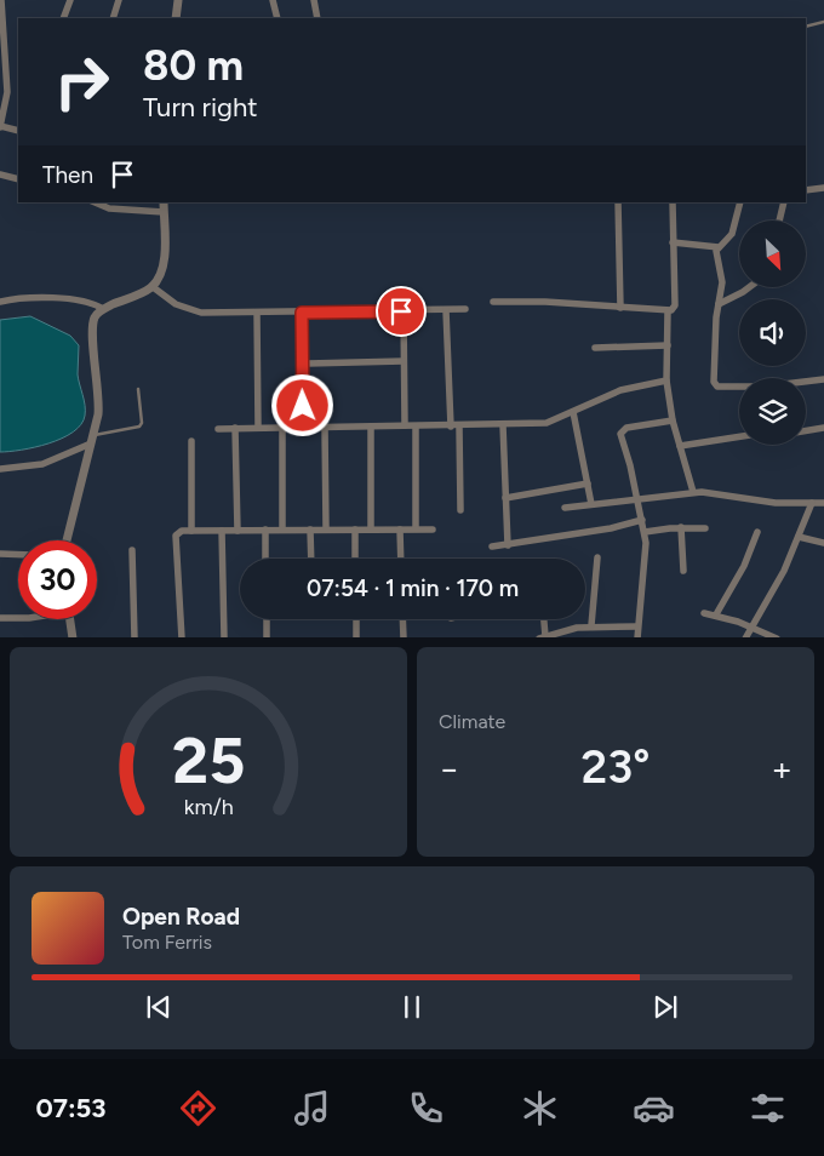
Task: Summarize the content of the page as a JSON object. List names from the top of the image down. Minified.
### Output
{"north":"bottom right","page":{"turn":["80 m","Turn right"],"then":"Then","limit":"30","trip":"07:54 · 1 min · 170 m","tile":"Climate","heat":["−","23°","+"],"song":["Open Road","Tom Ferris"],"tabs":"07:53","gauge":["25","km/h"]}}
